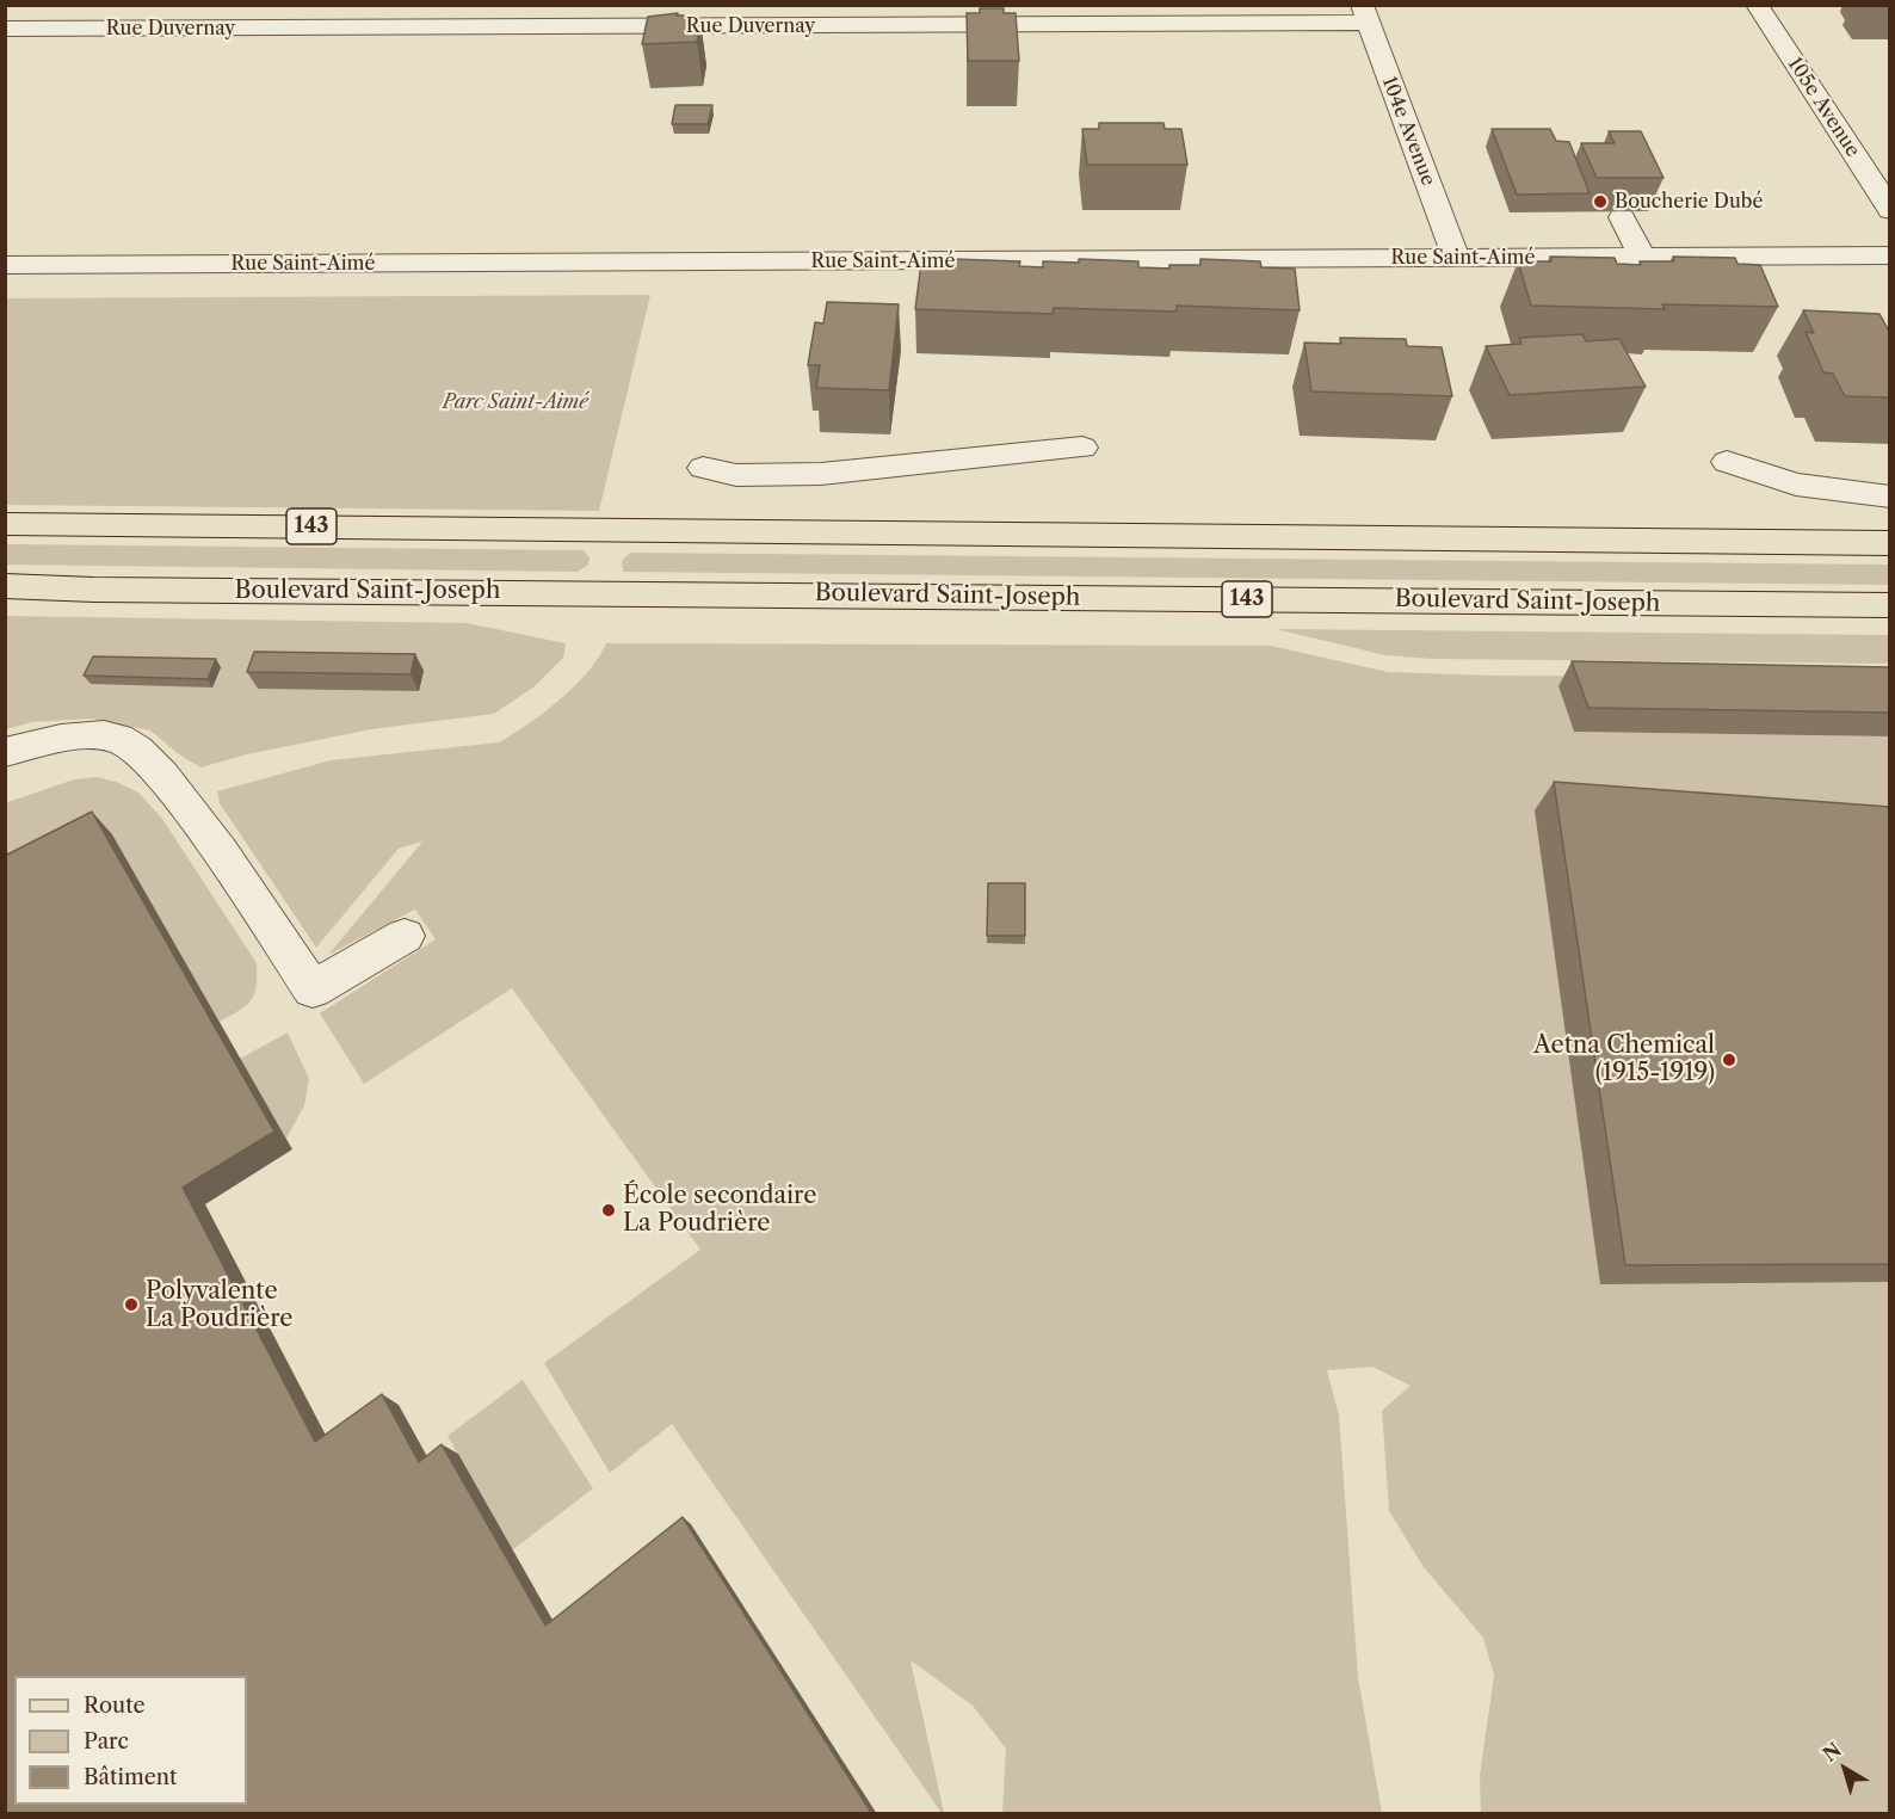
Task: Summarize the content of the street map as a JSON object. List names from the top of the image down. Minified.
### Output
{"streets":{"main road":["143","Boulevard Saint-Joseph"],"street":["Rue Duvernay","105e Avenue","104e Avenue","Rue Saint-Aimé"]},"crossings":[["Rue Duvernay","104e Avenue"],["104e Avenue","Rue Saint-Aimé"]],"parks":["Parc Saint-Aimé"],"places":["Boucherie Dubé","Aetna Chemical (1915-1919)","École secondaire La Poudrière","Polyvalente La Poudrière"],"legend":["Route","Parc","Bâtiment"],"north":"top left"}
